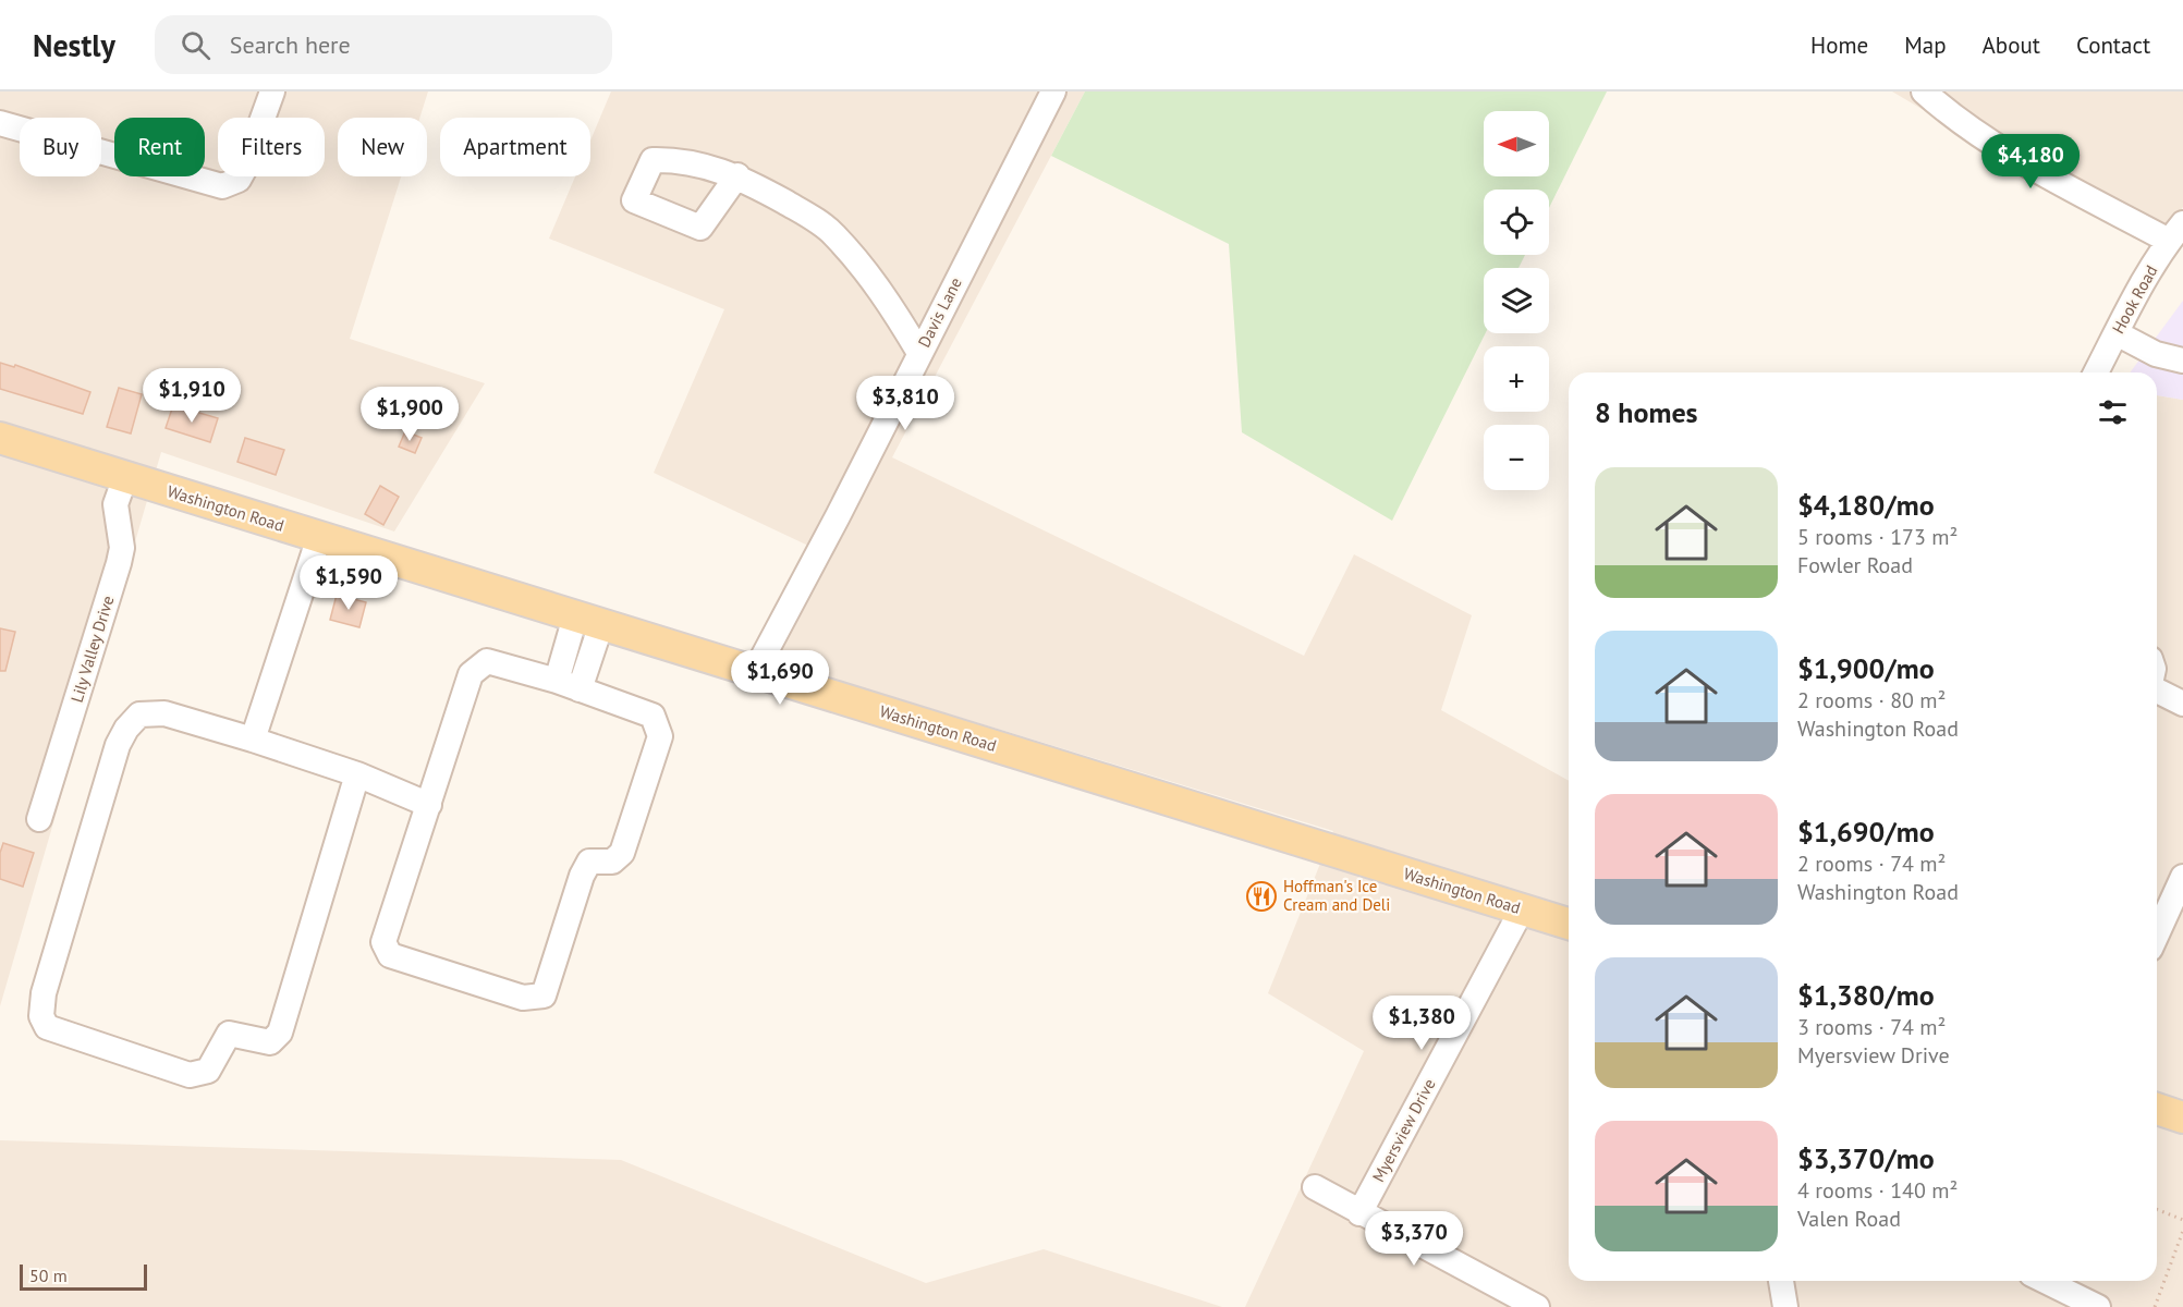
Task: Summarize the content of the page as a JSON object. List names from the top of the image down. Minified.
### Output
{"streets":{"main road":["Washington Road"],"street":["Hook Road","Davis Lane","Lily Valley Drive","Myersview Drive"]},"crossings":[["Davis Lane","Washington Road"],["Washington Road","Lily Valley Drive"],["Washington Road","Myersview Drive"]],"places":{"restaurant":["Hoffman's Ice Cream and Deli"]},"scale_bar":"50 m","north":"left","page":{"header":"Nestly","search":"Search here","nav":["Home","Map","About","Contact"],"map_buttons":["+","−"],"chip":["Buy","Rent","Filters","New","Apartment"],"price":["$4,180","$1,910","$3,810","$1,900","$1,590","$1,690","$1,380","$3,370"],"heading":"8 homes","list":[{"name":"$4,180/mo","note":"5 rooms · 173 m² · Fowler Road"},{"name":"$1,900/mo","note":"2 rooms · 80 m² · Washington Road"},{"name":"$1,690/mo","note":"2 rooms · 74 m² · Washington Road"},{"name":"$1,380/mo","note":"3 rooms · 74 m² · Myersview Drive"},{"name":"$3,370/mo","note":"4 rooms · 140 m² · Valen Road"}],"scale":"50 m"}}
